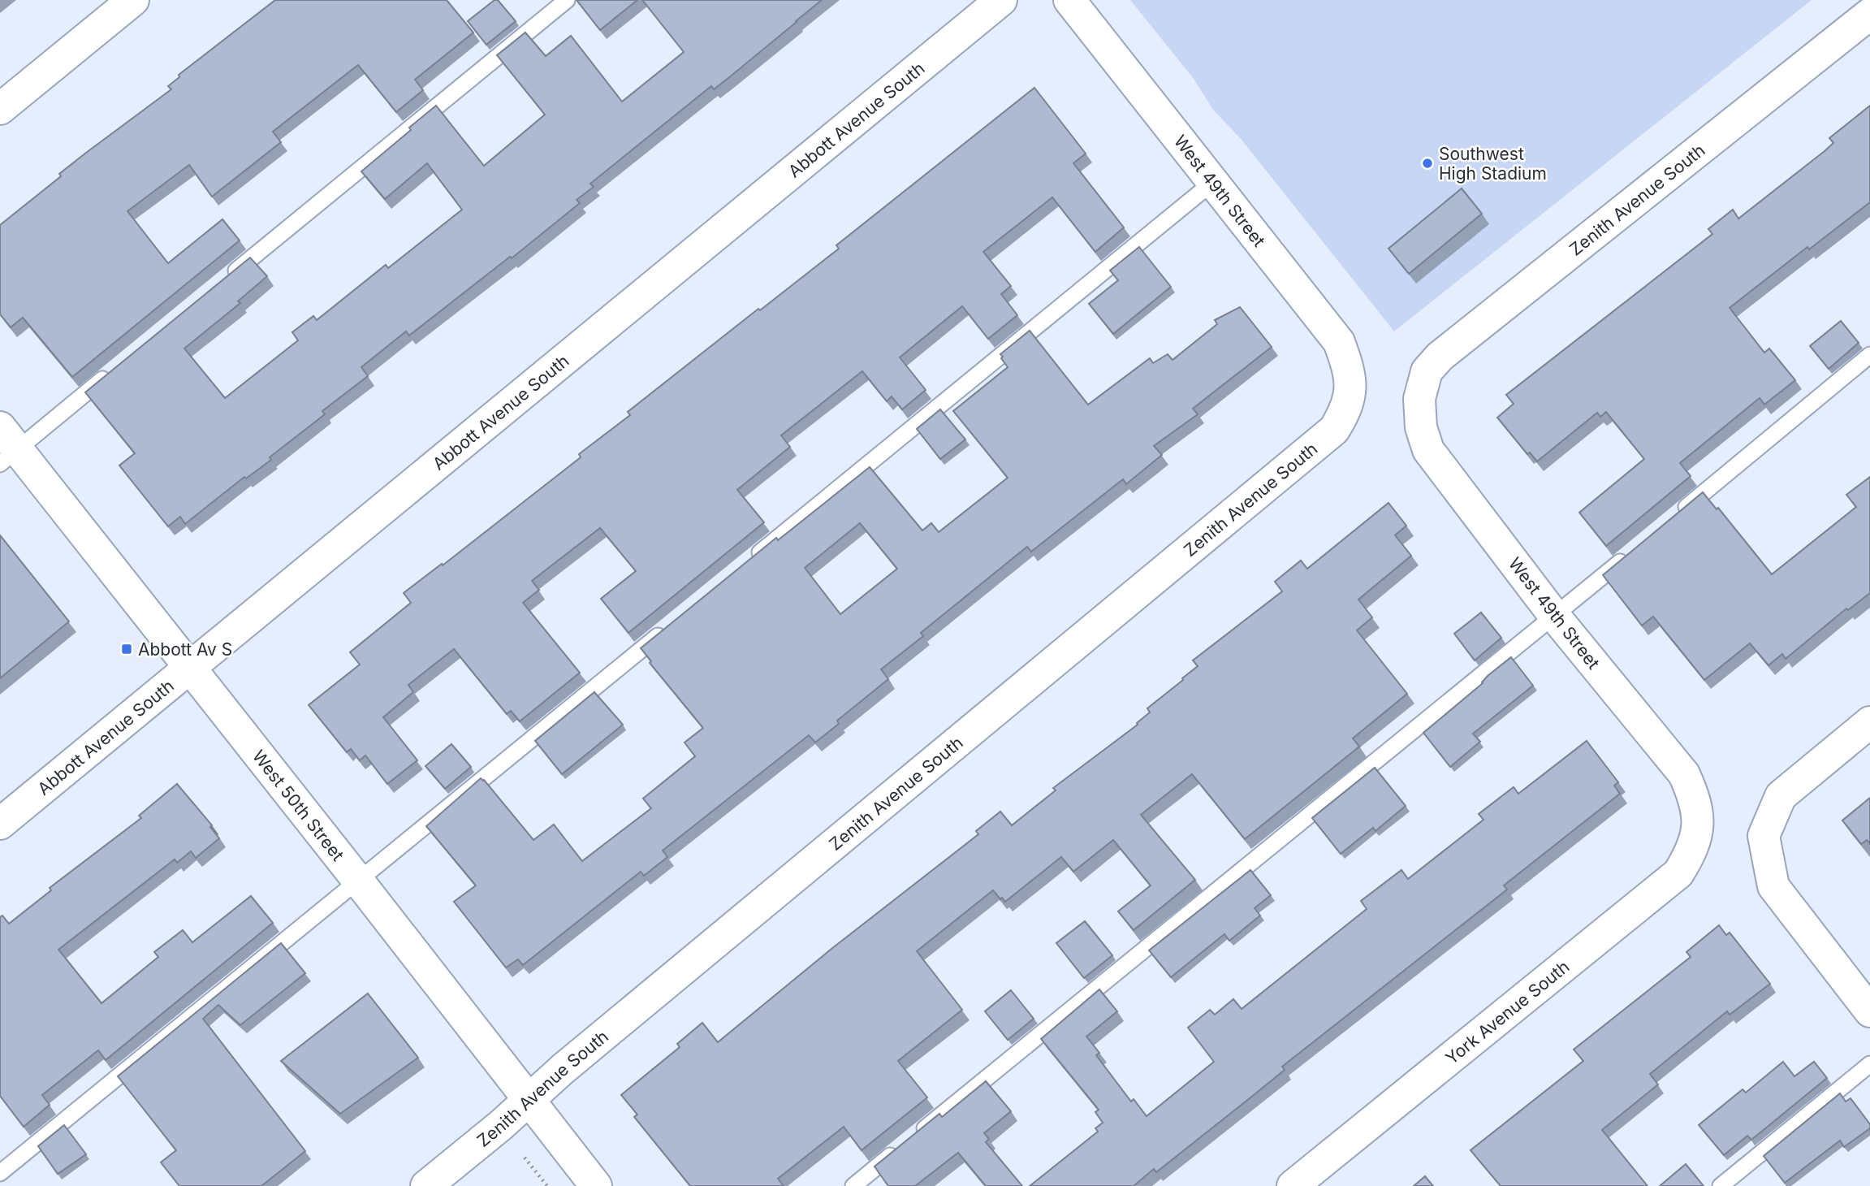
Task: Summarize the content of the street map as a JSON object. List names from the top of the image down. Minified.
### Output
{"streets":{"street":["Abbott Avenue South","West 49th Street","Zenith Avenue South","West 50th Street","York Avenue South"]},"crossings":[["Abbott Avenue South","West 50th Street"],["West 49th Street","Zenith Avenue South"],["West 49th Street","York Avenue South"],["Zenith Avenue South","West 50th Street"]],"places":{"other":["Southwest High Stadium"],"transit":["Abbott Av S"]}}
